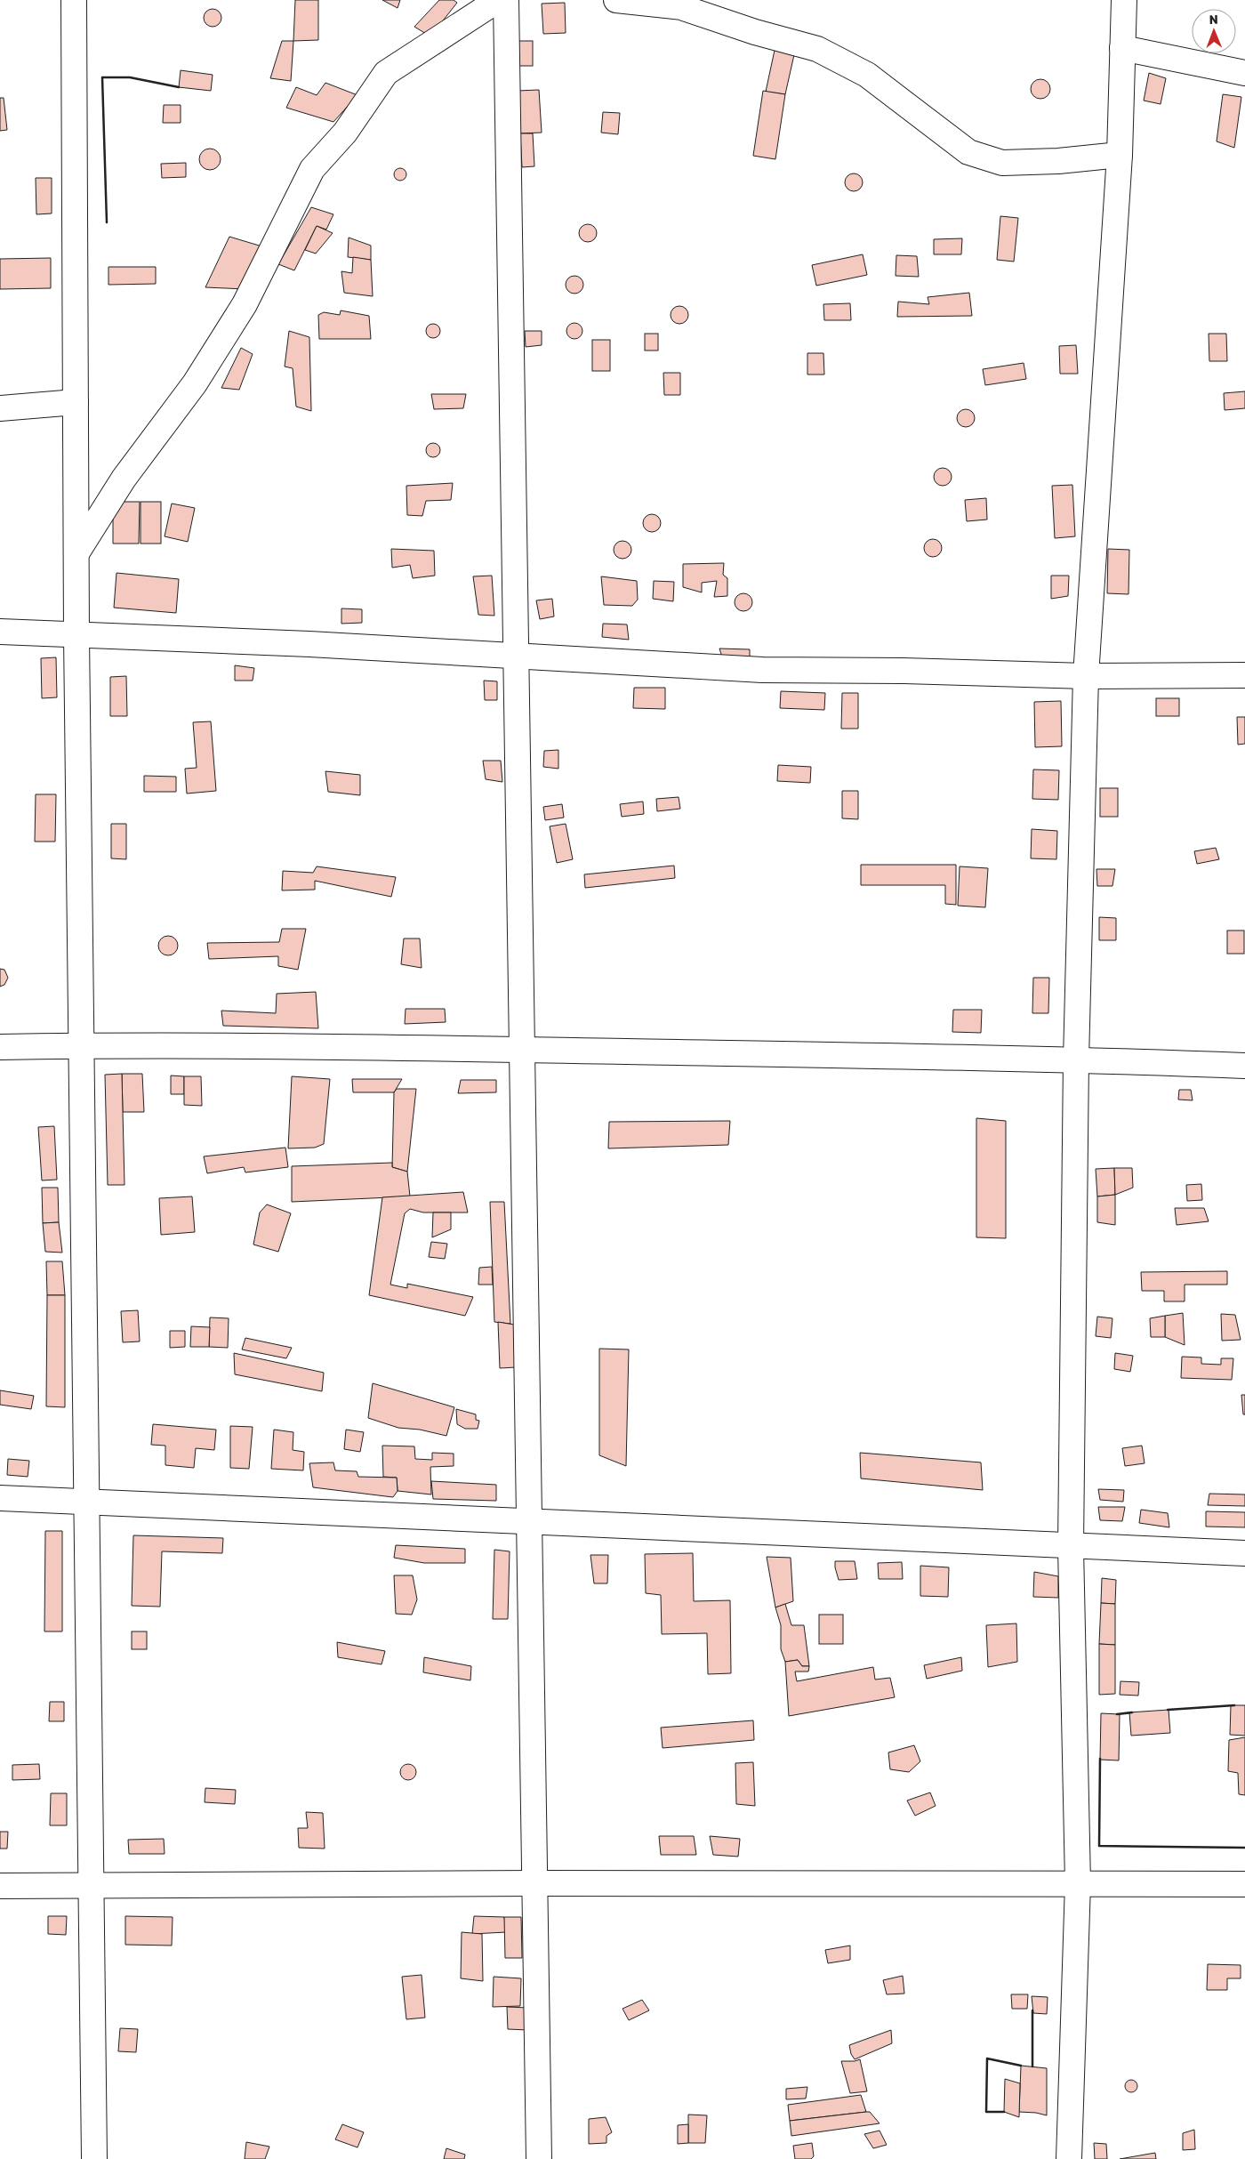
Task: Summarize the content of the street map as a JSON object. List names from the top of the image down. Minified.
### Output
{"north":"top"}
